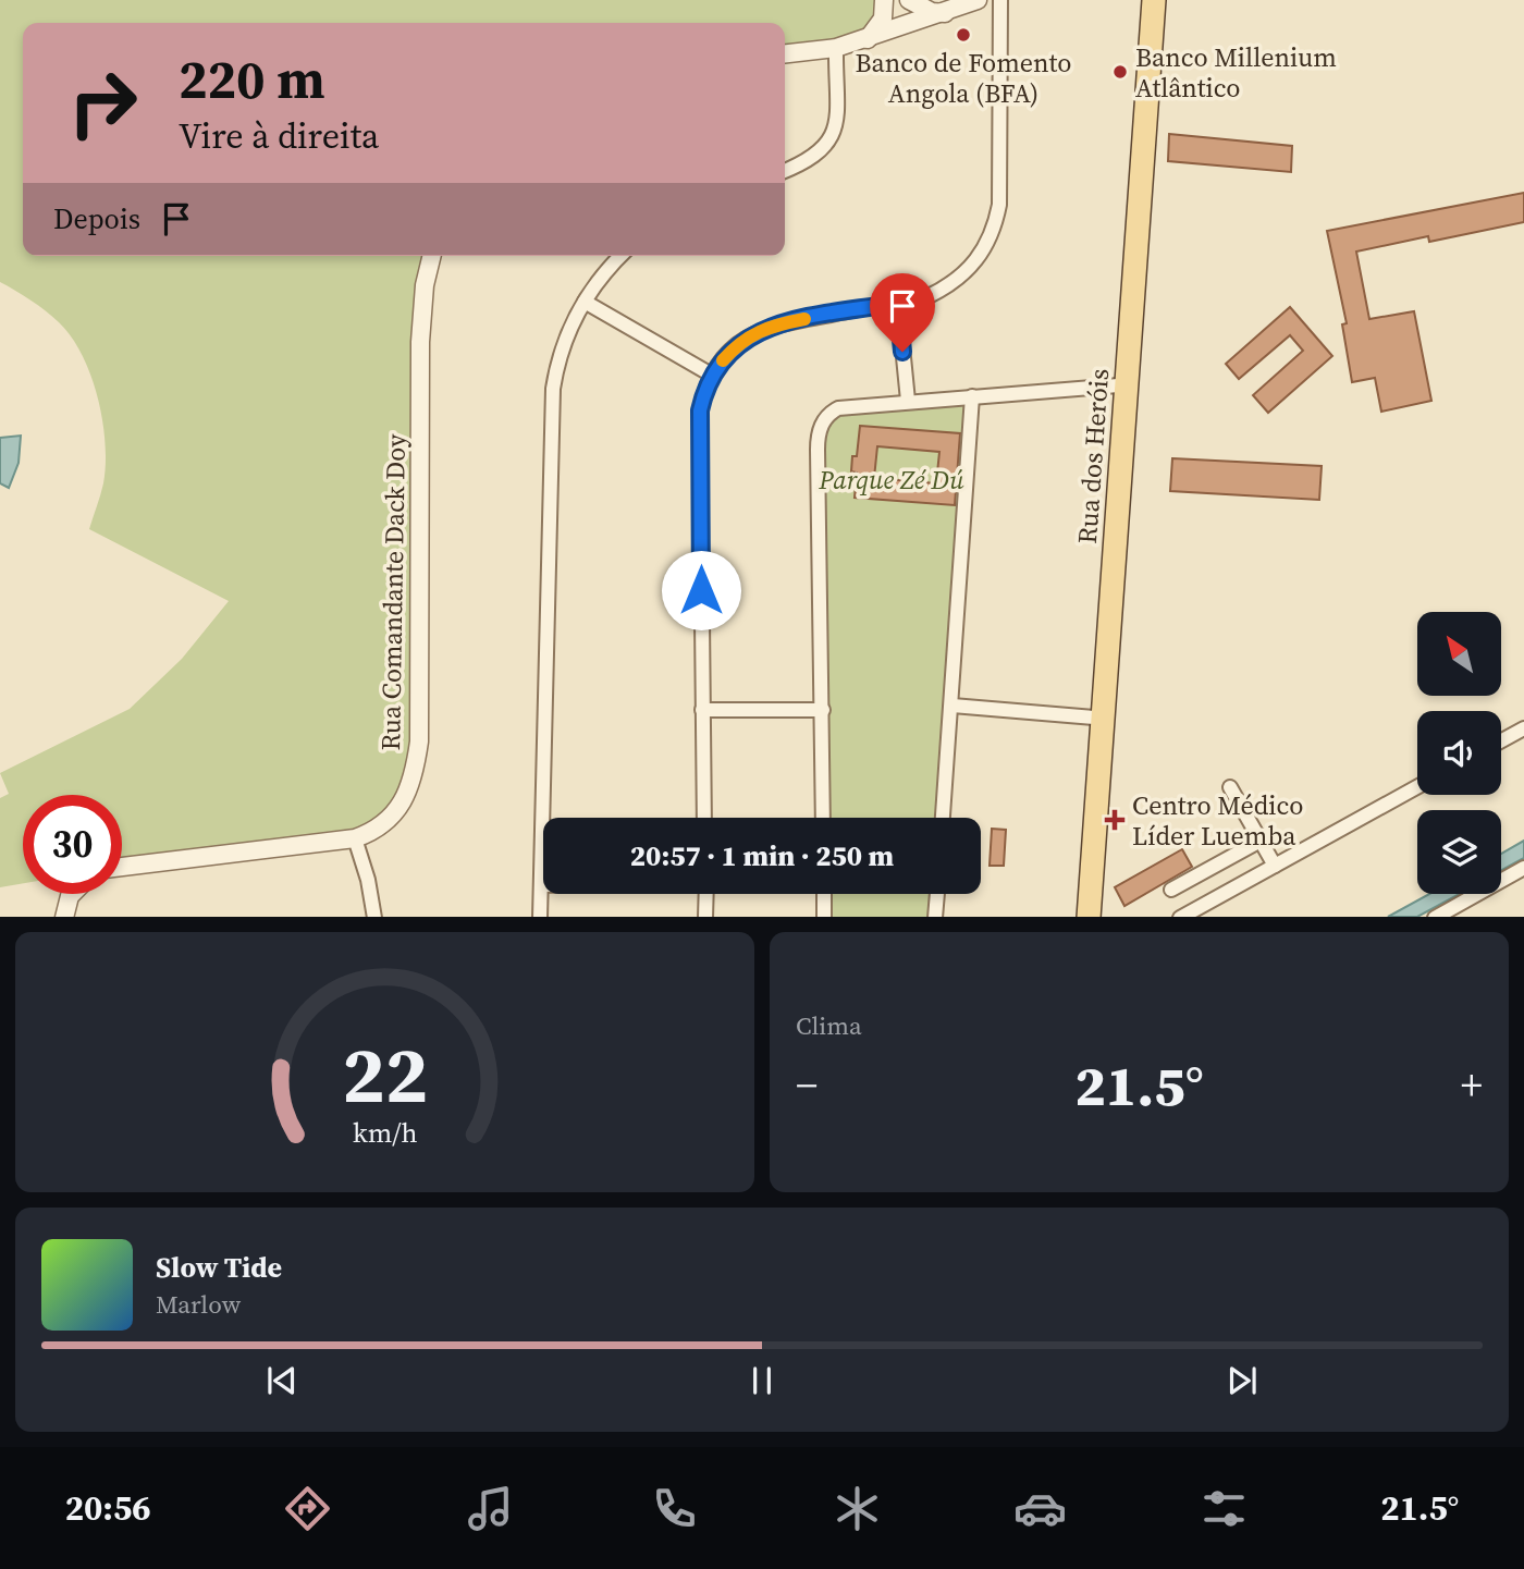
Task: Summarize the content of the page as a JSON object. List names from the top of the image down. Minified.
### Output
{"streets":{"main road":["Rua dos Heróis"],"street":["Rua Comandante Dack Doy"]},"parks":["Parque Zé Dú"],"places":{"other":["Banco de Fomento Angola (BFA)","Banco Millenium Atlântico"],"health":["Centro Médico Líder Luemba"]},"north":"top left","page":{"turn":["220 m","Vire à direita"],"then":"Depois","limit":"30","trip":"20:57 · 1 min · 250 m","tile":"Clima","heat":["−","21.5°","+"],"song":["Slow Tide","Marlow"],"tabs":["20:56","21.5°"],"gauge":["22","km/h"]}}
